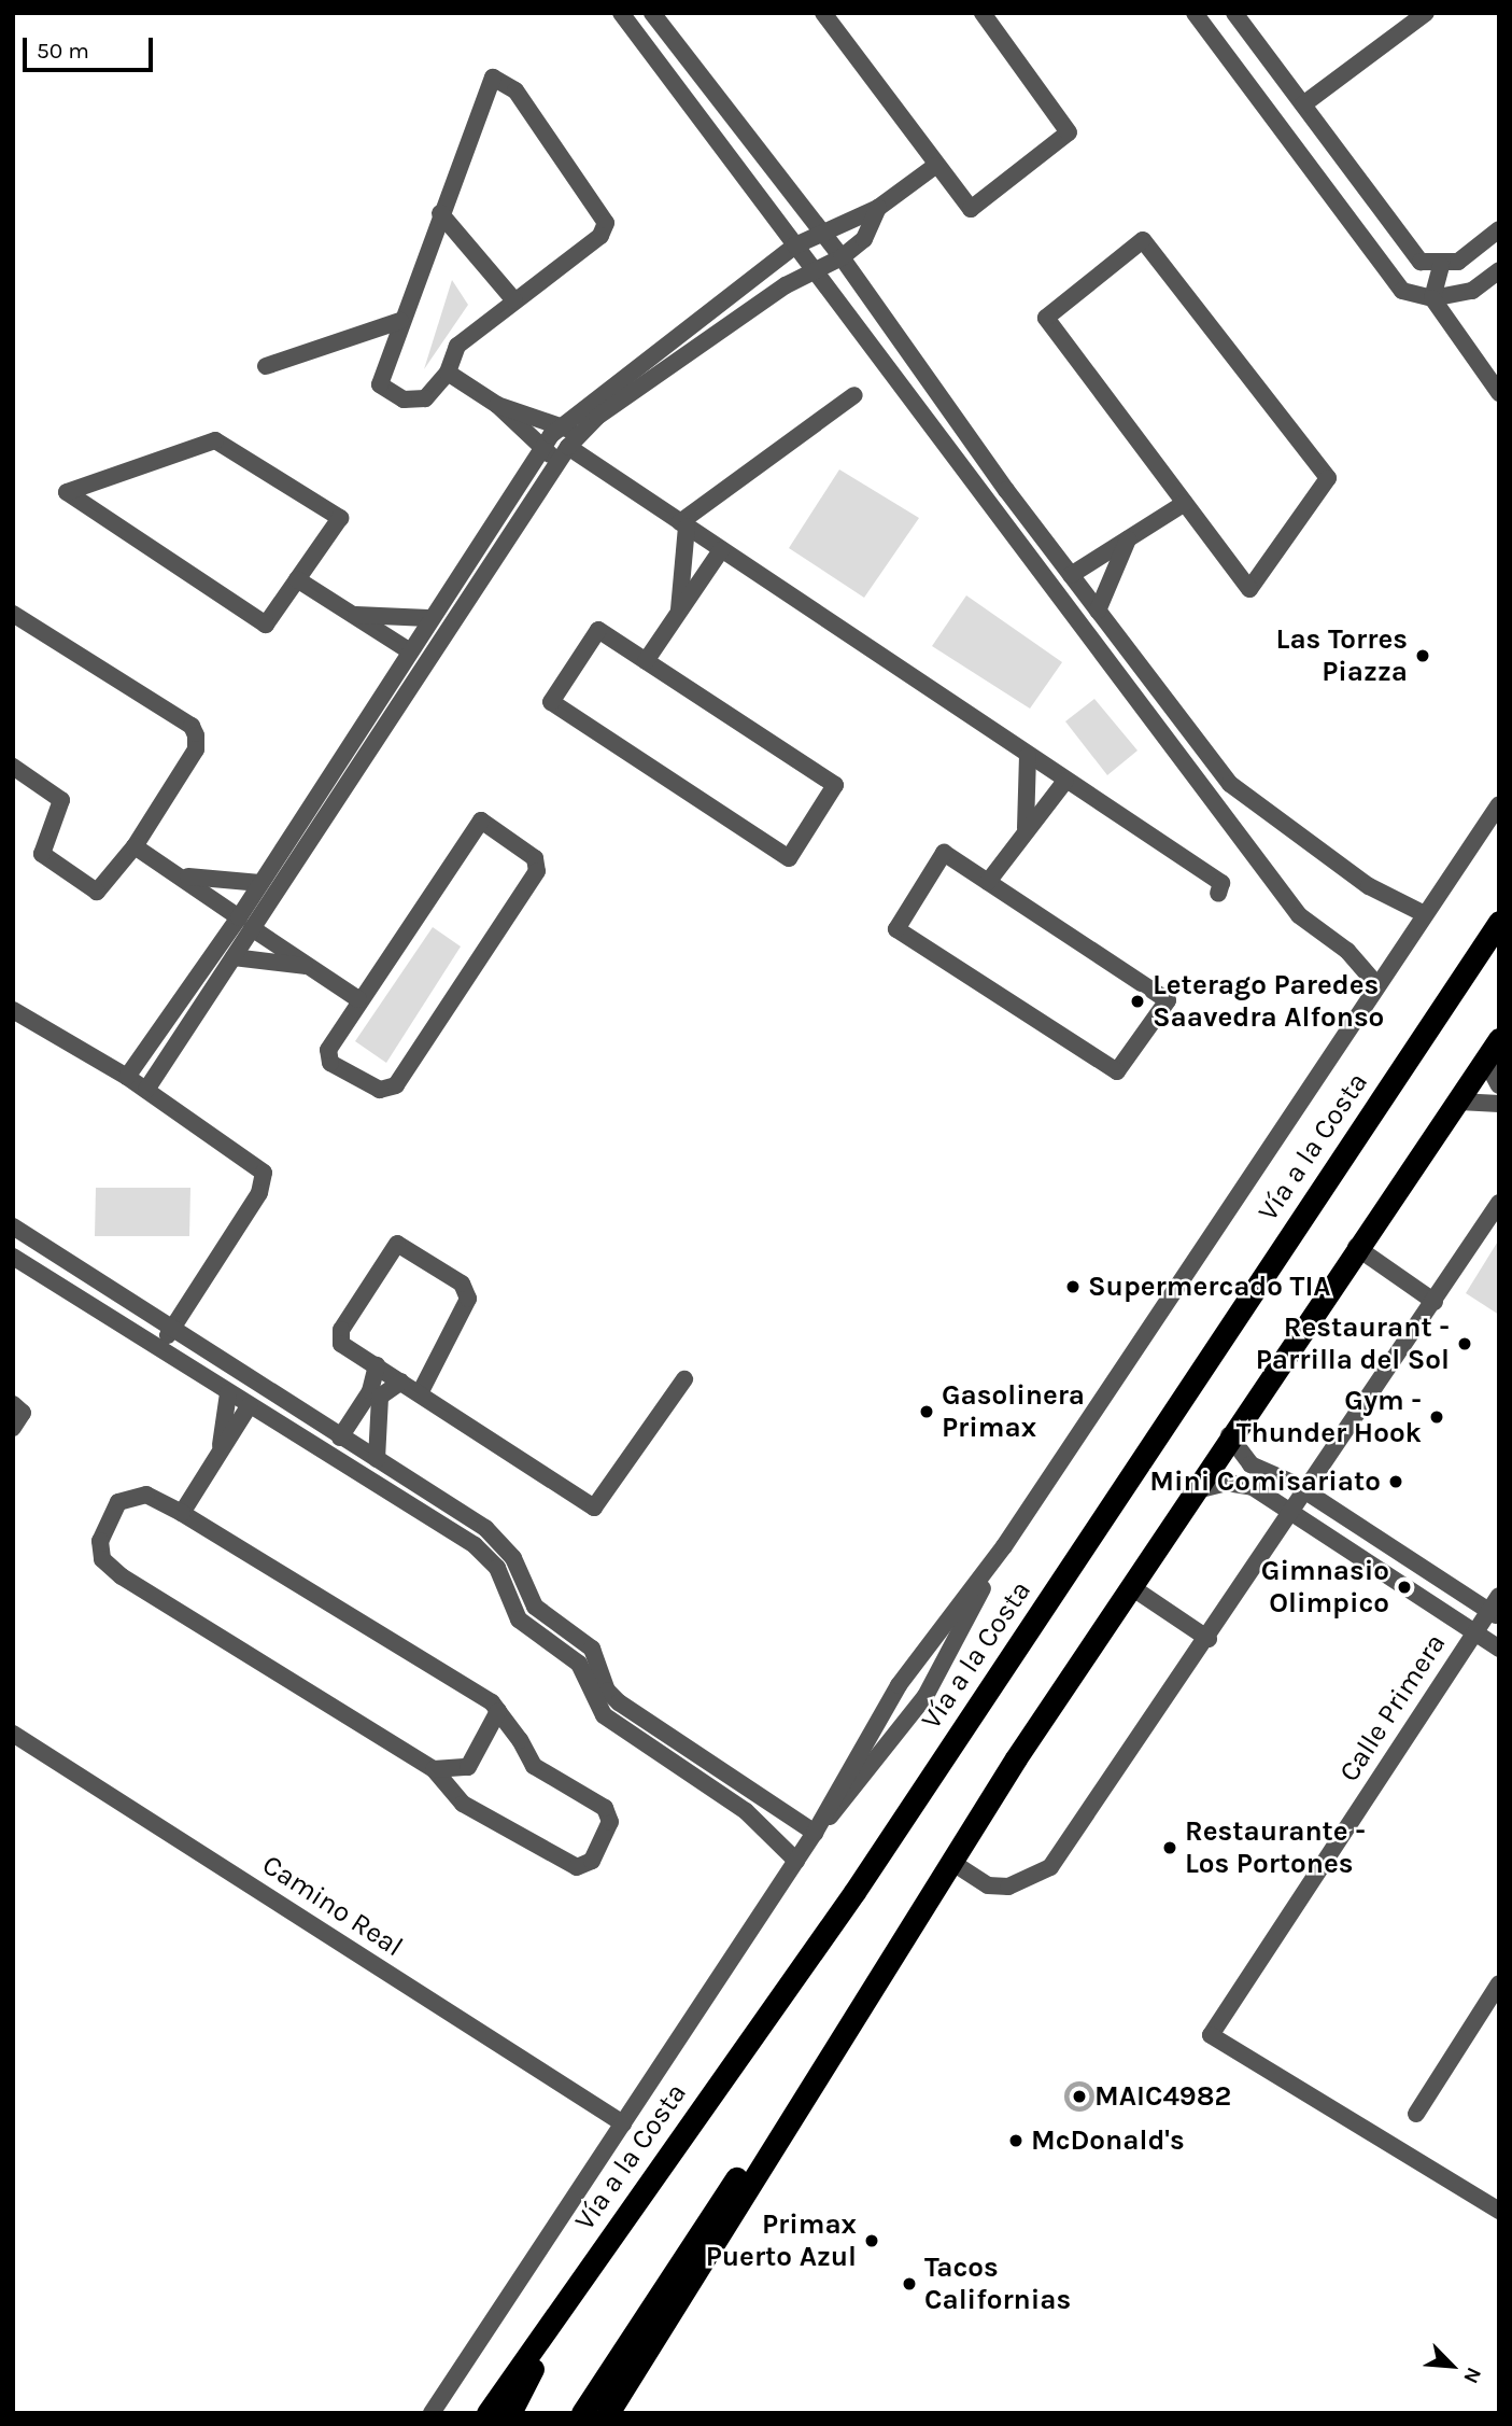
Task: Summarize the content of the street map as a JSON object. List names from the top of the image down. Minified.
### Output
{"streets":{"highway":["Vía a la Costa"],"street":["Calle Primera","Camino Real"]},"crossings":[["Vía a la Costa","Camino Real"]],"places":["Las Torres Piazza","Leterago Paredes Saavedra Alfonso","Supermercado TIA","Restaurant - Parrilla del Sol","Gasolinera Primax","Gym - Thunder Hook","Mini Comisariato","Gimnasio Olimpico","Restaurante - Los Portones","MAIC4982","McDonald's","Primax Puerto Azul","Tacos Californias"],"scale_bar":"50 m","north":"bottom right"}
